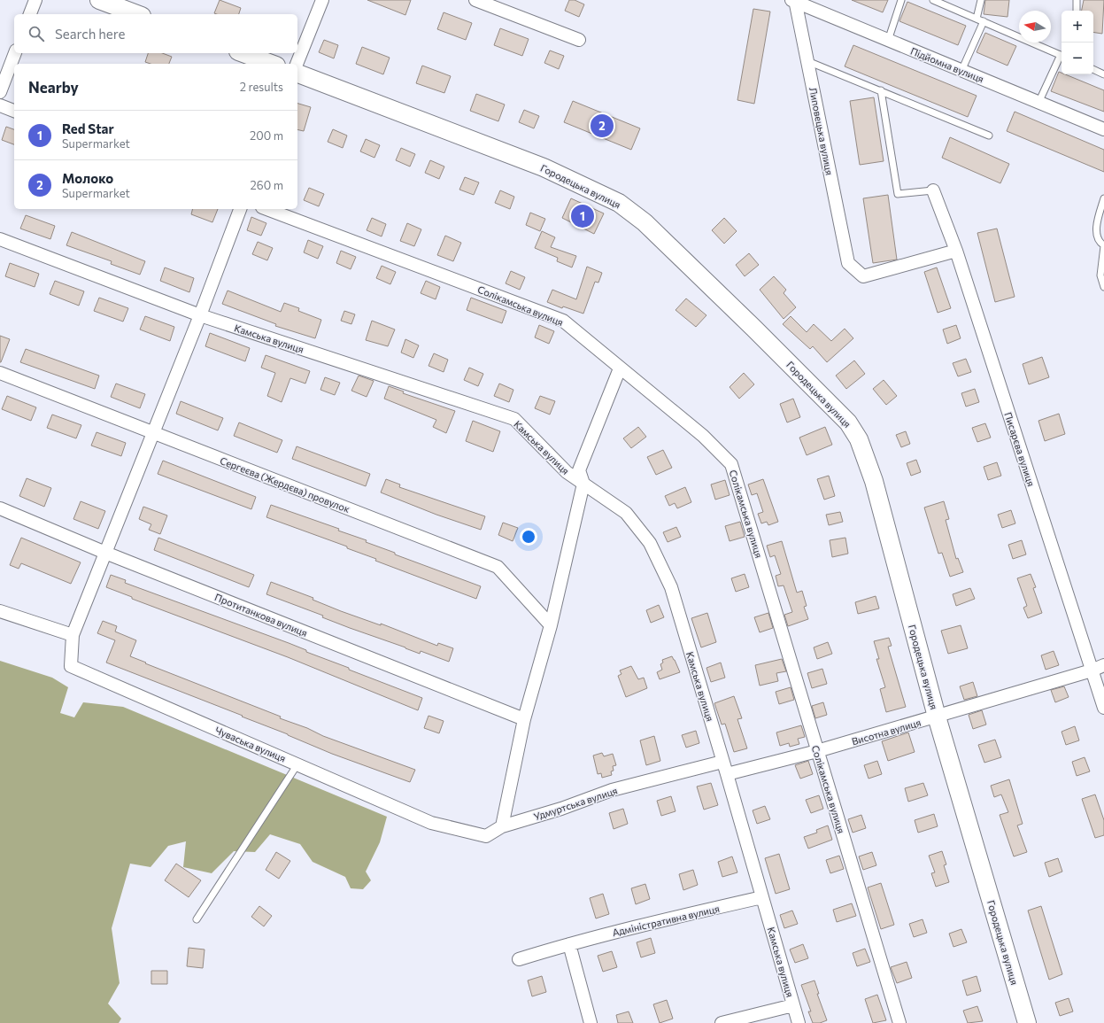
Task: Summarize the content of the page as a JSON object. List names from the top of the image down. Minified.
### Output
{"streets":{"main road":["Городецька вулиця"],"street":["Підйомна вулиця","Липовецька вулиця","Солікамська вулиця","Камська вулиця","Писарєва вулиця","Сергеєва (Жердєва) провулок","Протитанкова вулиця","Висотна вулиця","Чуваська вулиця","Удмуртська вулиця","Адміністративна вулиця"]},"crossings":[["Підйомна вулиця","Липовецька вулиця"],["Липовецька вулиця","Писарєва вулиця"],["Городецька вулиця","Висотна вулиця"],["Солікамська вулиця","Висотна вулиця"],["Камська вулиця","Висотна вулиця"],["Камська вулиця","Удмуртська вулиця"],["Камська вулиця","Адміністративна вулиця"],["Писарєва вулиця","Висотна вулиця"],["Чуваська вулиця","Удмуртська вулиця"]],"north":"left","page":{"map_buttons":["+","−"],"search":"Search here","heading":["Nearby","2 results"],"list":[{"mark":"1","name":"Red Star","note":"Supermarket","value":"200 m"},{"mark":"2","name":"Молоко","note":"Supermarket","value":"260 m"}],"pins":["2","1"]}}
